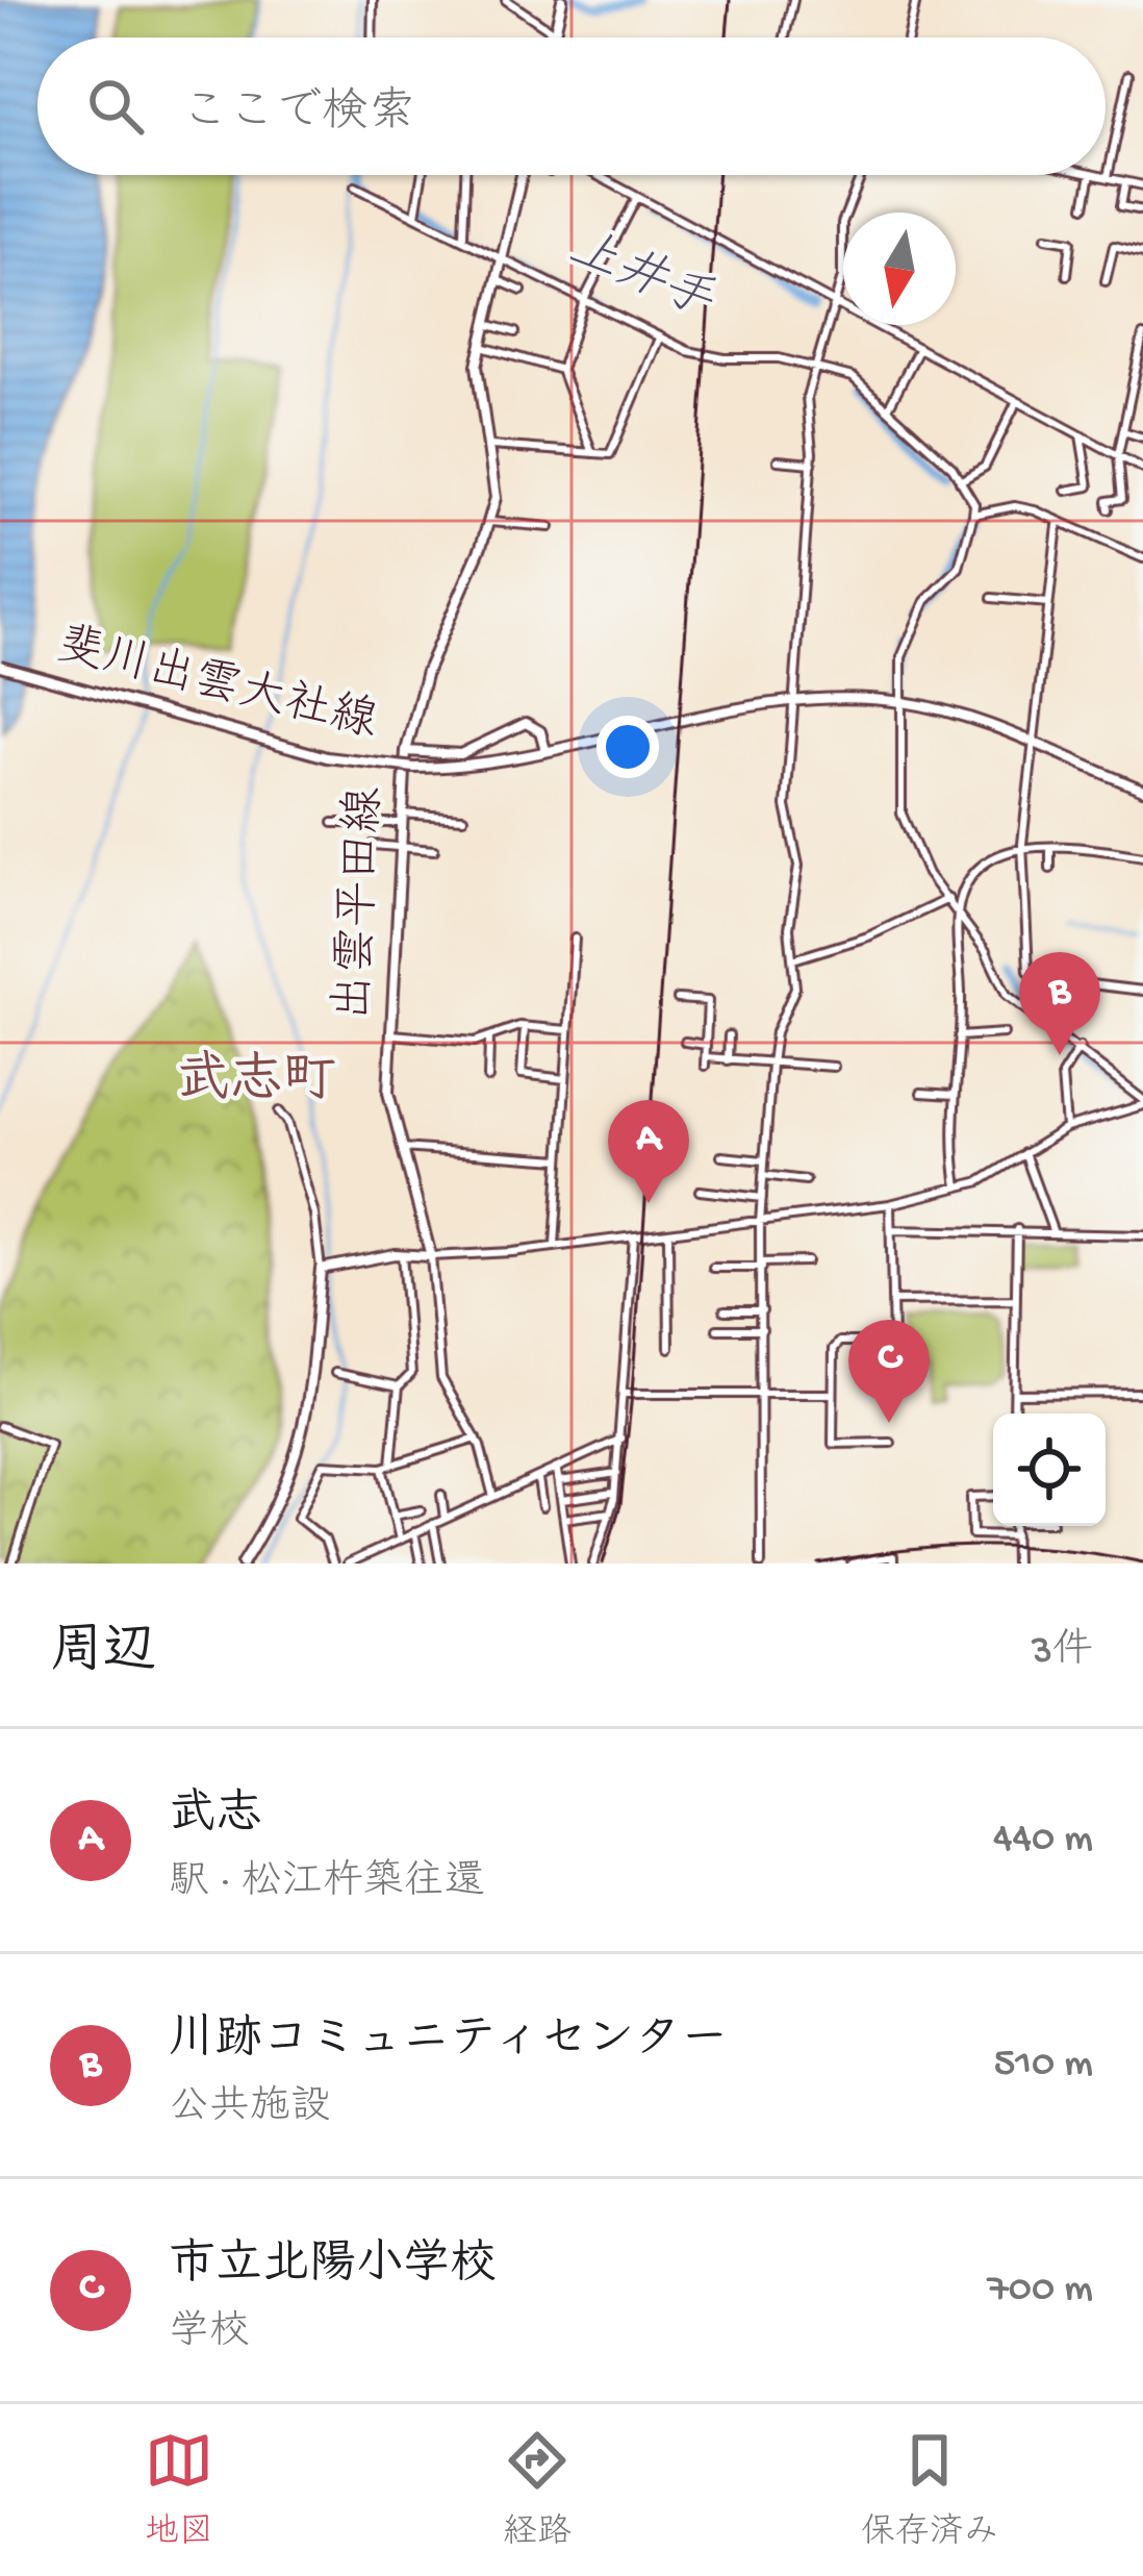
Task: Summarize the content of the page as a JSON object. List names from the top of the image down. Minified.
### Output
{"streets":{"main road":["斐川出雲大社線","出雲平田線"]},"districts":["武志町"],"water":["上井手"],"north":"bottom","page":{"search":"ここで検索","pins":["B","A","C"],"heading":["周辺","3件"],"list":[{"mark":"A","name":"武志","note":"駅 · 松江杵築往還","value":"440 m"},{"mark":"B","name":"川跡コミュニティセンター","note":"公共施設","value":"510 m"},{"mark":"C","name":"市立北陽小学校","note":"学校","value":"700 m"}],"nav":["地図","経路","保存済み"]}}
